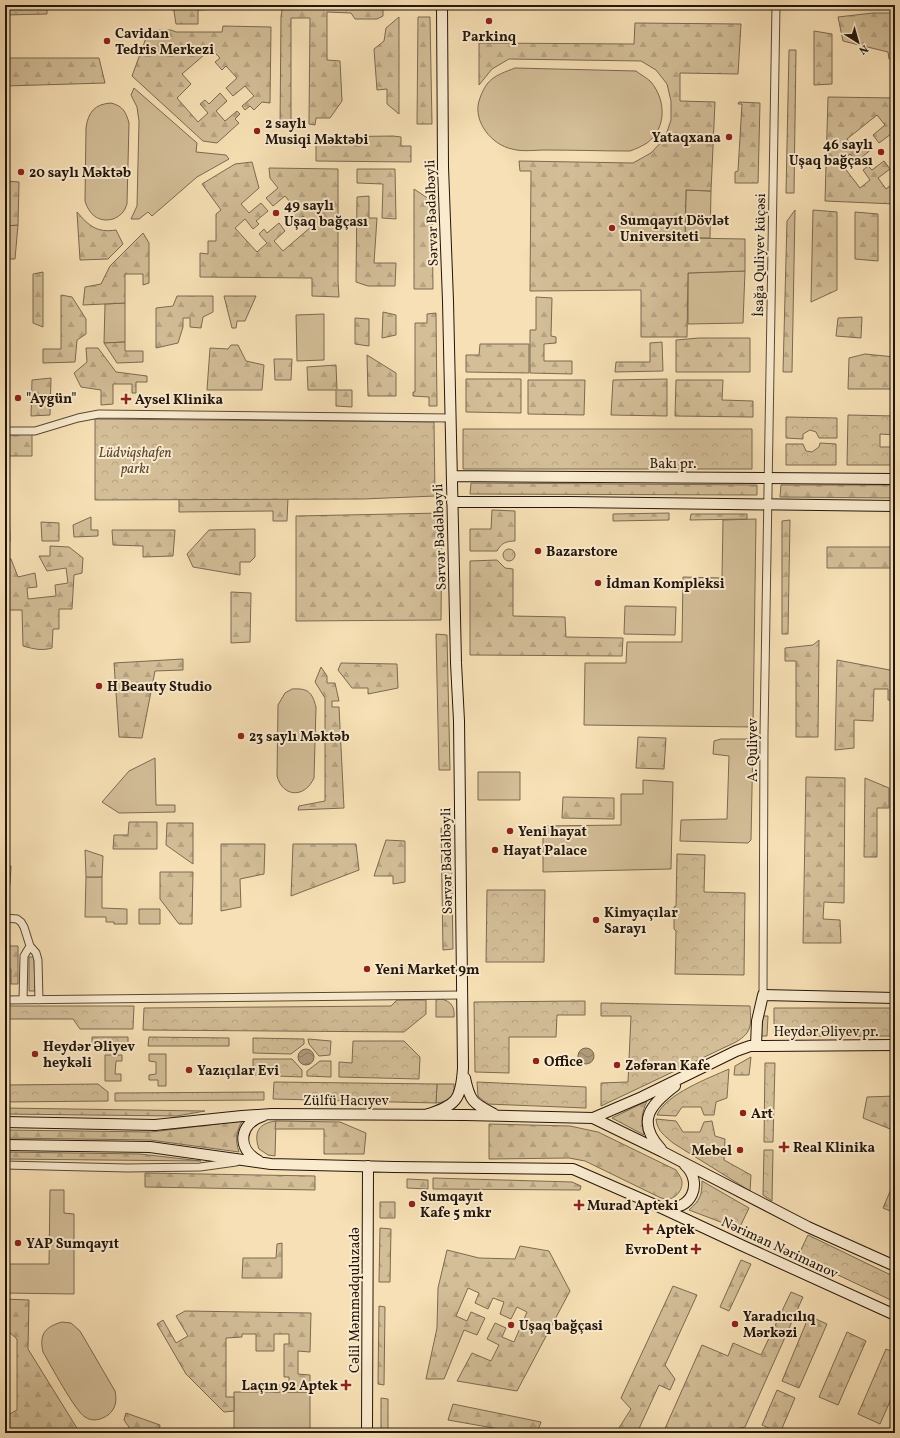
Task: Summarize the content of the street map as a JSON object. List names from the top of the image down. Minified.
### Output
{"streets":{"main road":["Sərvər Bədəlbəyli","Bakı pr.","Heydər Əliyev pr.","Zülfü Hacıyev","Nəriman Nərimanov","Cəlil Məmmədquluzadə"],"street":["İsağa Quliyev küçəsi","A. Quliyev"]},"crossings":[["Sərvər Bədəlbəyli","Bakı pr."],["İsağa Quliyev küçəsi","Bakı pr."],["İsağa Quliyev küçəsi","A. Quliyev"]],"parks":["Lüdviqshafen parkı"],"places":{"other":["Parkinq","Cavidan Tedris Merkezi","2 saylı Musiqi Məktəbi","Yataqxana","46 saylı Uşaq bağçası","20 saylı Məktəb","49 saylı Uşaq bağçası","Sumqayıt Dövlət Universiteti","\"Aygün\"","Bazarstore","İdman Kompleksi","H Beauty Studio","23 saylı Məktəb","Yeni hayat","Hayat Palace","Kimyaçılar Sarayı","Yeni Market 9m","Heydər Əliyev heykəli","Office","Zәfәran Kafe","Yazıçılar Evi","Art","Mebel","Sumqayıt Kafe 5 mkr","YAP Sumqayıt","Yaradıcılıq Mərkəzi","Uşaq bağçasi"],"health":["Aysel Klinika","Real Klinika","Murad Apteki","Aptek","EvroDent","Laçın 92 Aptek"]},"north":"bottom right"}
